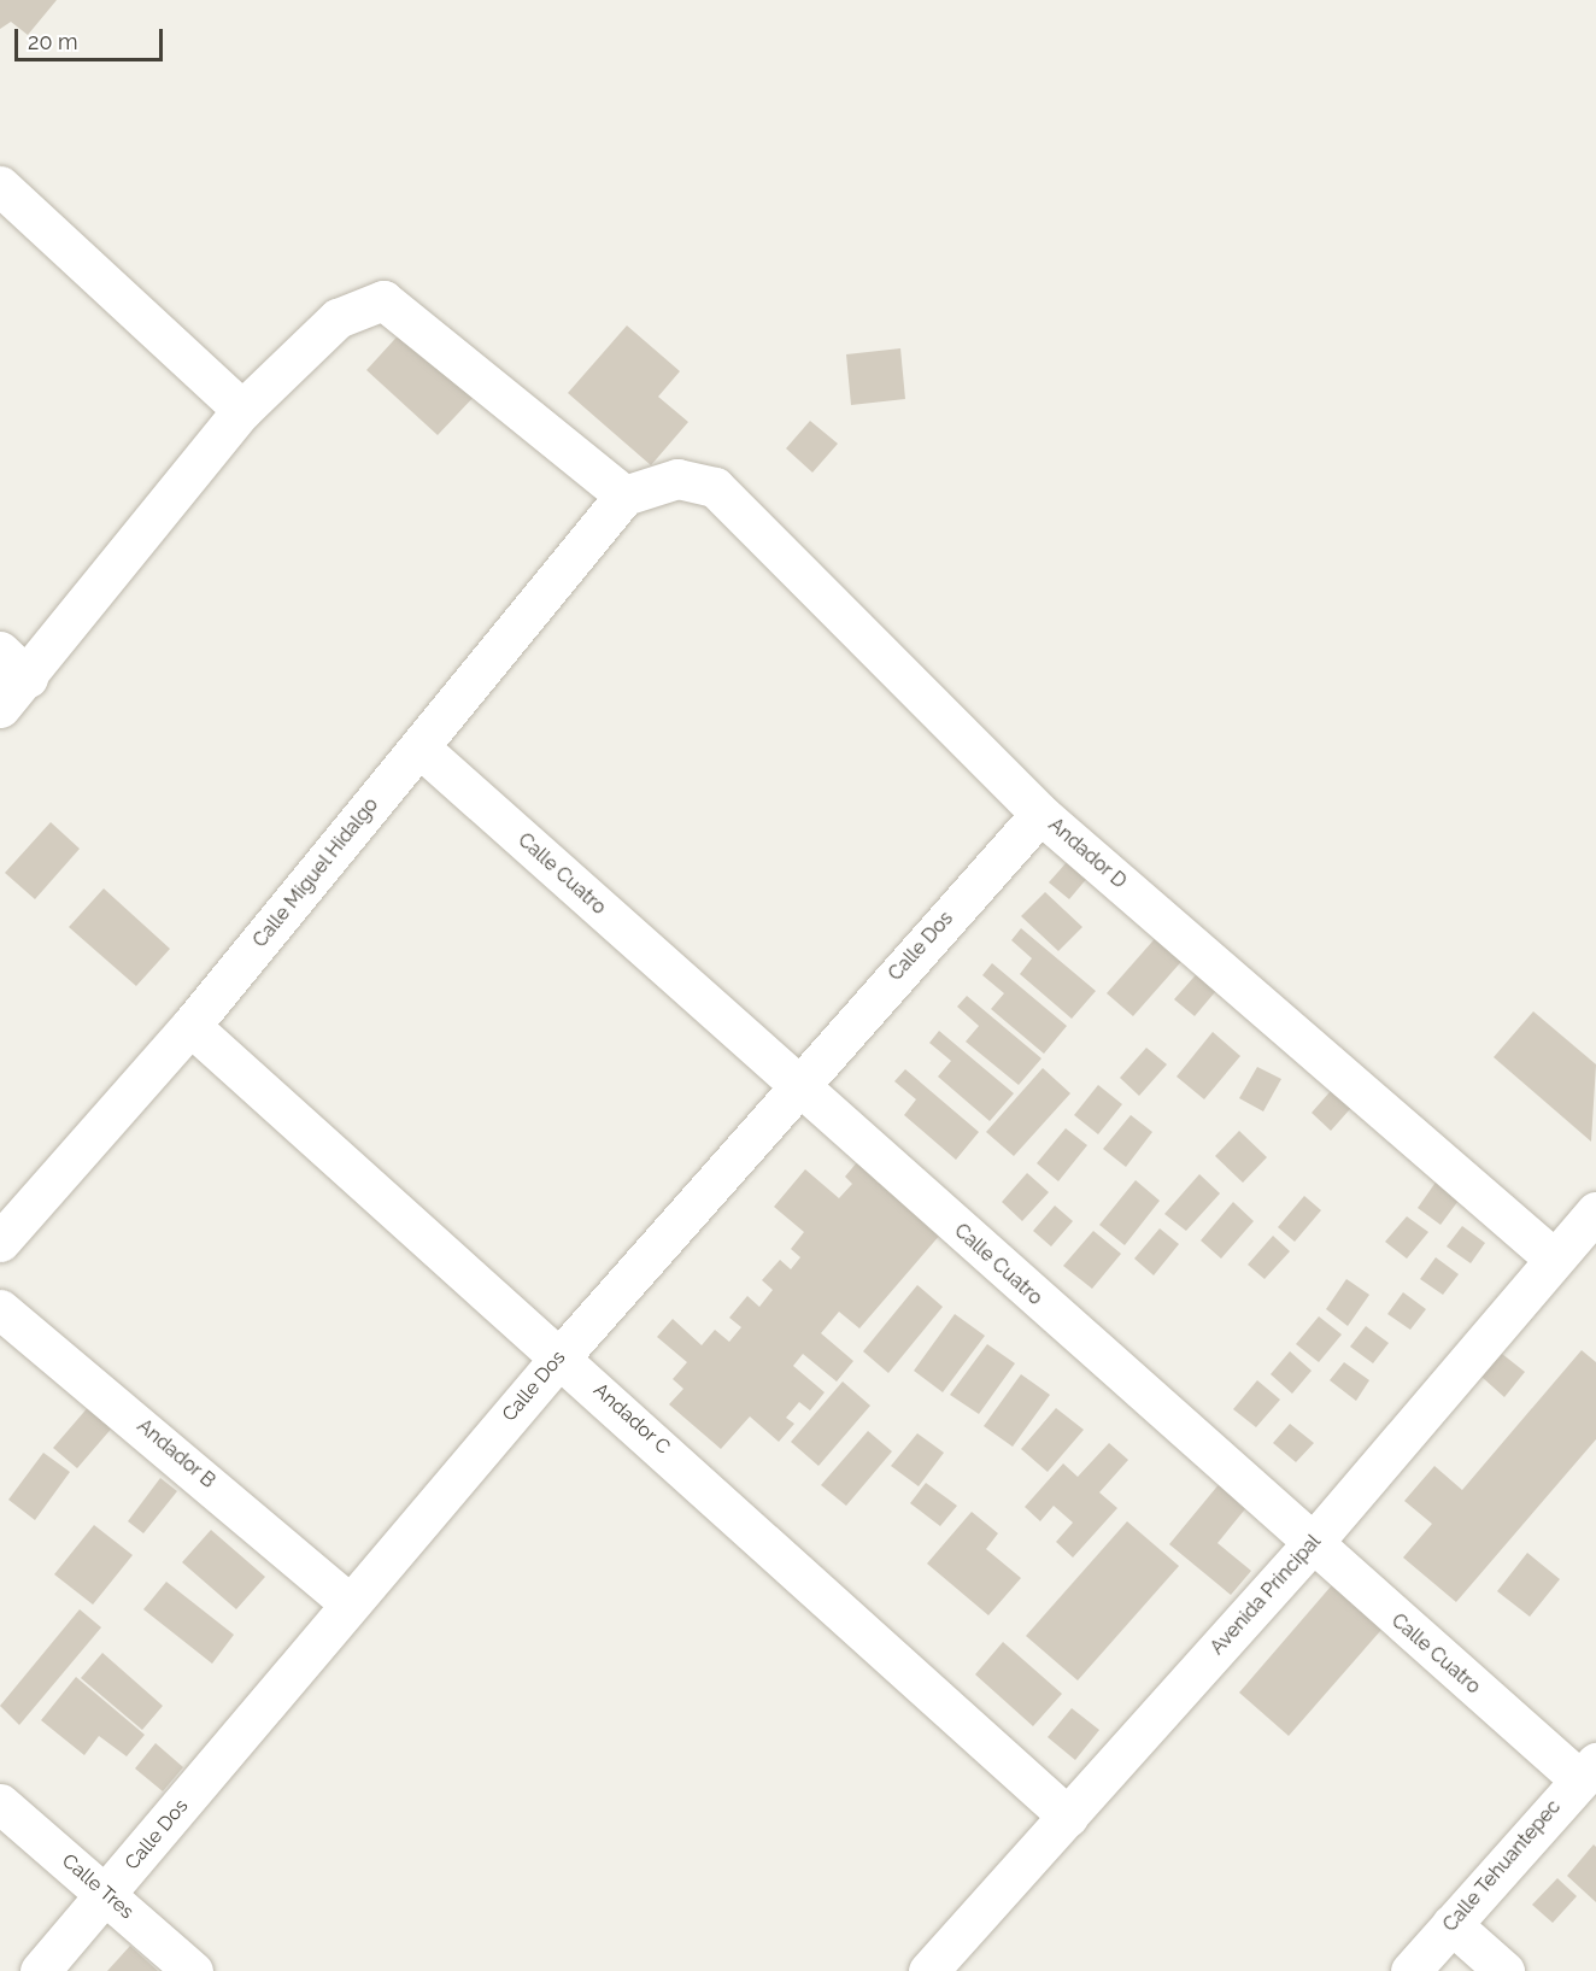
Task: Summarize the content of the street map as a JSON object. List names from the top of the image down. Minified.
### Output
{"streets":{"street":["Andador D","Calle Miguel Hidalgo","Calle Cuatro","Calle Dos","Andador C","Andador B","Avenida Principal","Calle Tehuantepec","Calle Tres"]},"crossings":[["Andador D","Calle Miguel Hidalgo"],["Andador D","Calle Dos"],["Andador D","Avenida Principal"],["Calle Miguel Hidalgo","Calle Cuatro"],["Calle Miguel Hidalgo","Andador C"],["Calle Cuatro","Calle Dos"],["Calle Cuatro","Avenida Principal"],["Calle Cuatro","Calle Tehuantepec"],["Calle Dos","Andador C"],["Calle Dos","Andador B"],["Calle Dos","Calle Tres"],["Andador C","Avenida Principal"]],"scale_bar":"20 m"}
